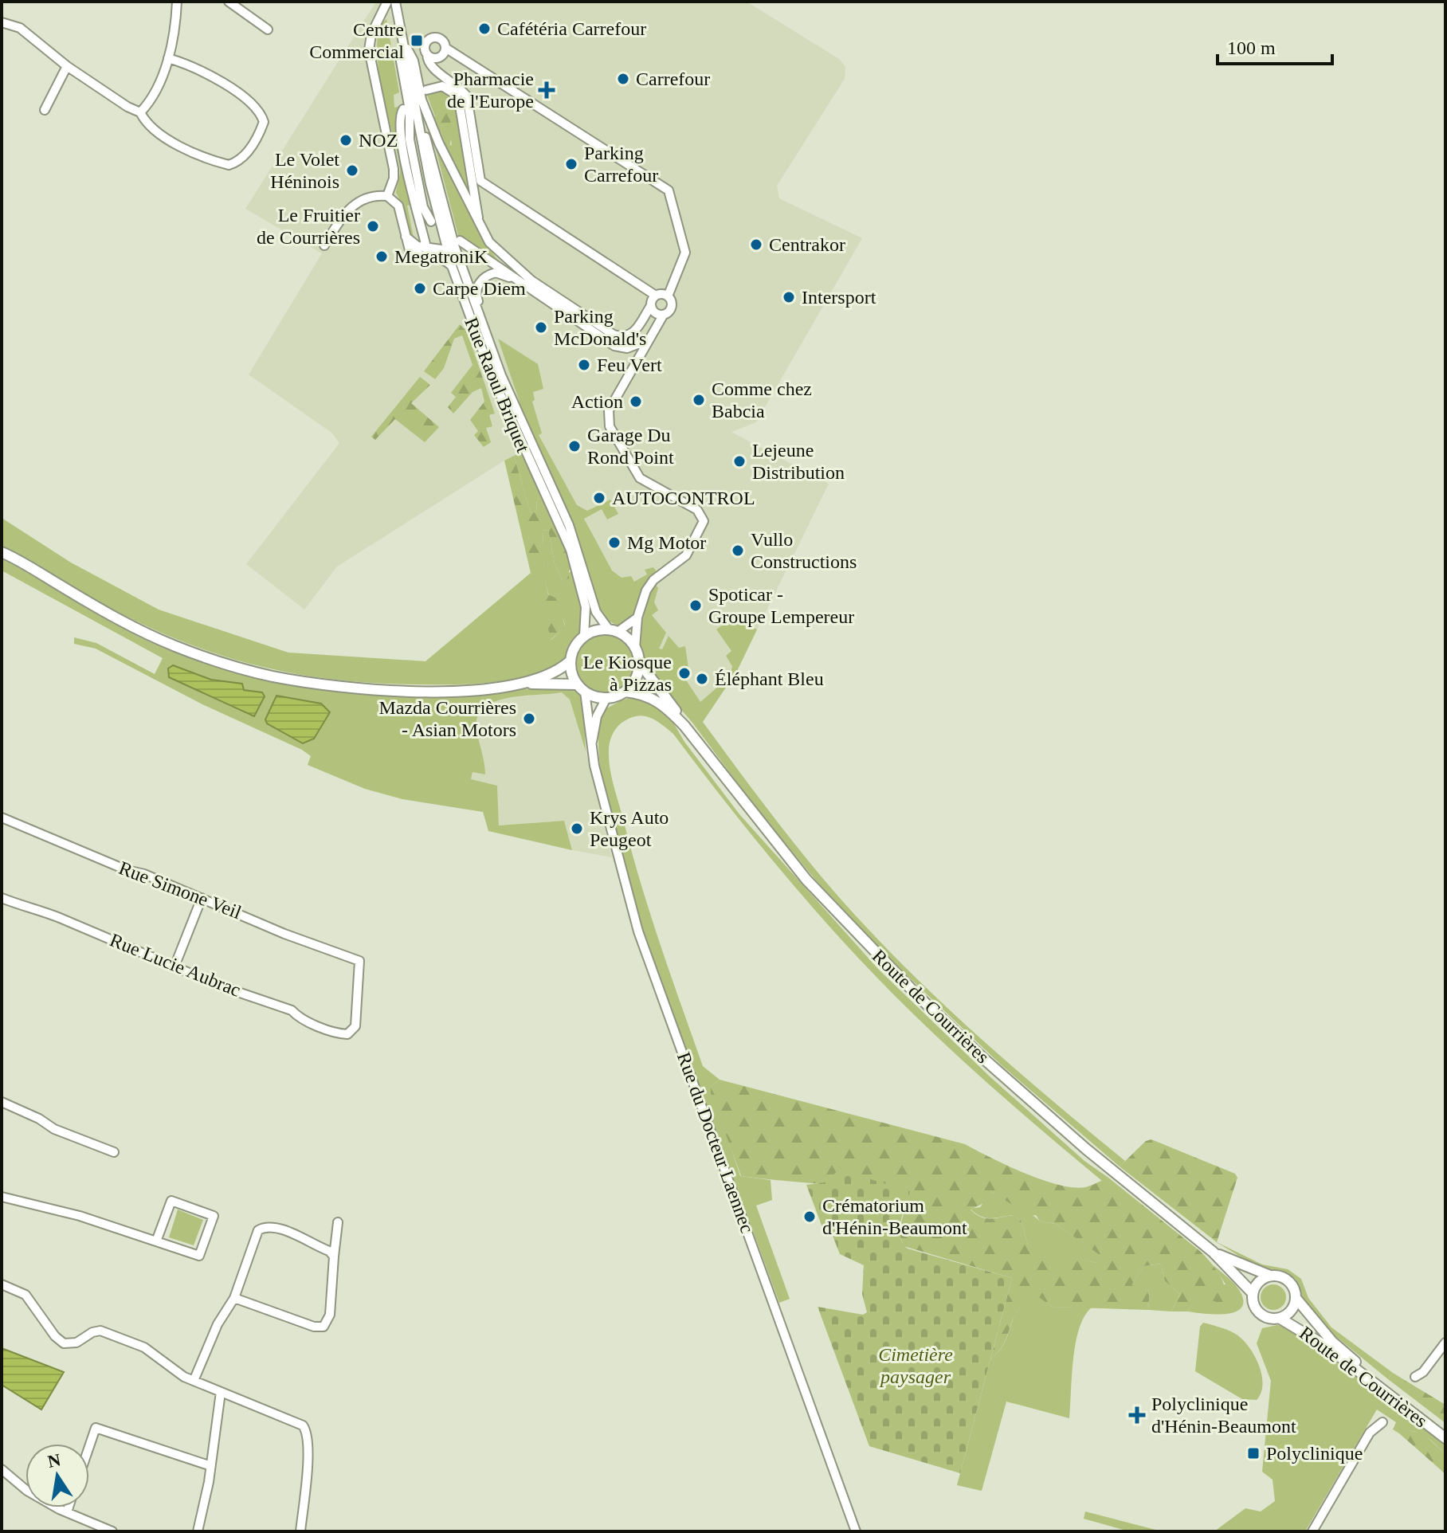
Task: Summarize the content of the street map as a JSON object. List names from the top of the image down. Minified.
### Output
{"streets":{"main road":["Route de Courrières"],"street":["Rue Raoul Briquet","Rue Simone Veil","Rue Lucie Aubrac","Rue du Docteur Laennec"]},"crossings":[["Rue Raoul Briquet","Route de Courrières"],["Rue Raoul Briquet","Rue du Docteur Laennec"],["Rue Simone Veil","Rue Lucie Aubrac"],["Route de Courrières","Rue du Docteur Laennec"]],"parks":["Cimetière paysager"],"places":{"other":["Cafétéria Carrefour","Carrefour","NOZ","Parking Carrefour","Le Volet Héninois","Le Fruitier de Courrières","Centrakor","MegatroniK","Carpe Diem","Intersport","Parking McDonald's","Feu Vert","Comme chez Babcia","Action","Garage Du Rond Point","Lejeune Distribution","AUTOCONTROL","Mg Motor","Vullo Constructions","Spoticar - Groupe Lempereur","Le Kiosque à Pizzas","Éléphant Bleu","Mazda Courrières - Asian Motors","Krys Auto Peugeot","Crématorium d'Hénin-Beaumont"],"transit":["Centre Commercial","Polyclinique"],"health":["Pharmacie de l'Europe","Polyclinique d'Hénin-Beaumont"]},"scale_bar":"100 m","north":"top"}
